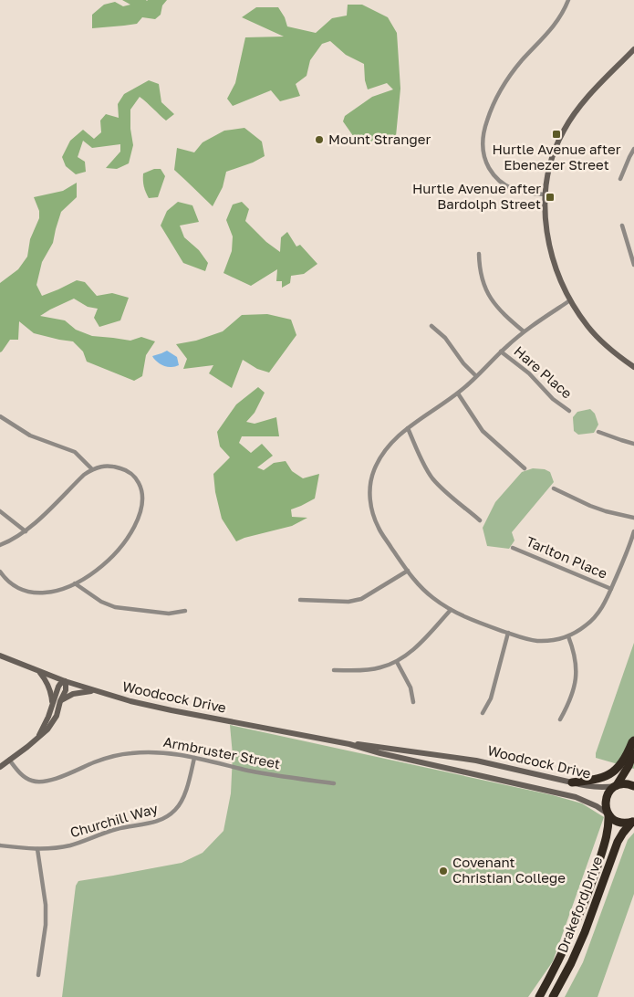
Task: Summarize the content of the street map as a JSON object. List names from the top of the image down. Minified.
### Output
{"streets":{"highway":["Drakeford Drive"],"main road":["Woodcock Drive"],"street":["Hare Place","Tarlton Place","Armbruster Street","Churchill Way"]},"crossings":[["Woodcock Drive","Drakeford Drive"],["Armbruster Street","Churchill Way"]],"places":{"transit":["Hurtle Avenue after Ebenezer Street","Hurtle Avenue after Bardolph Street"],"other":["Mount Stranger","Covenant Christian College"]}}
